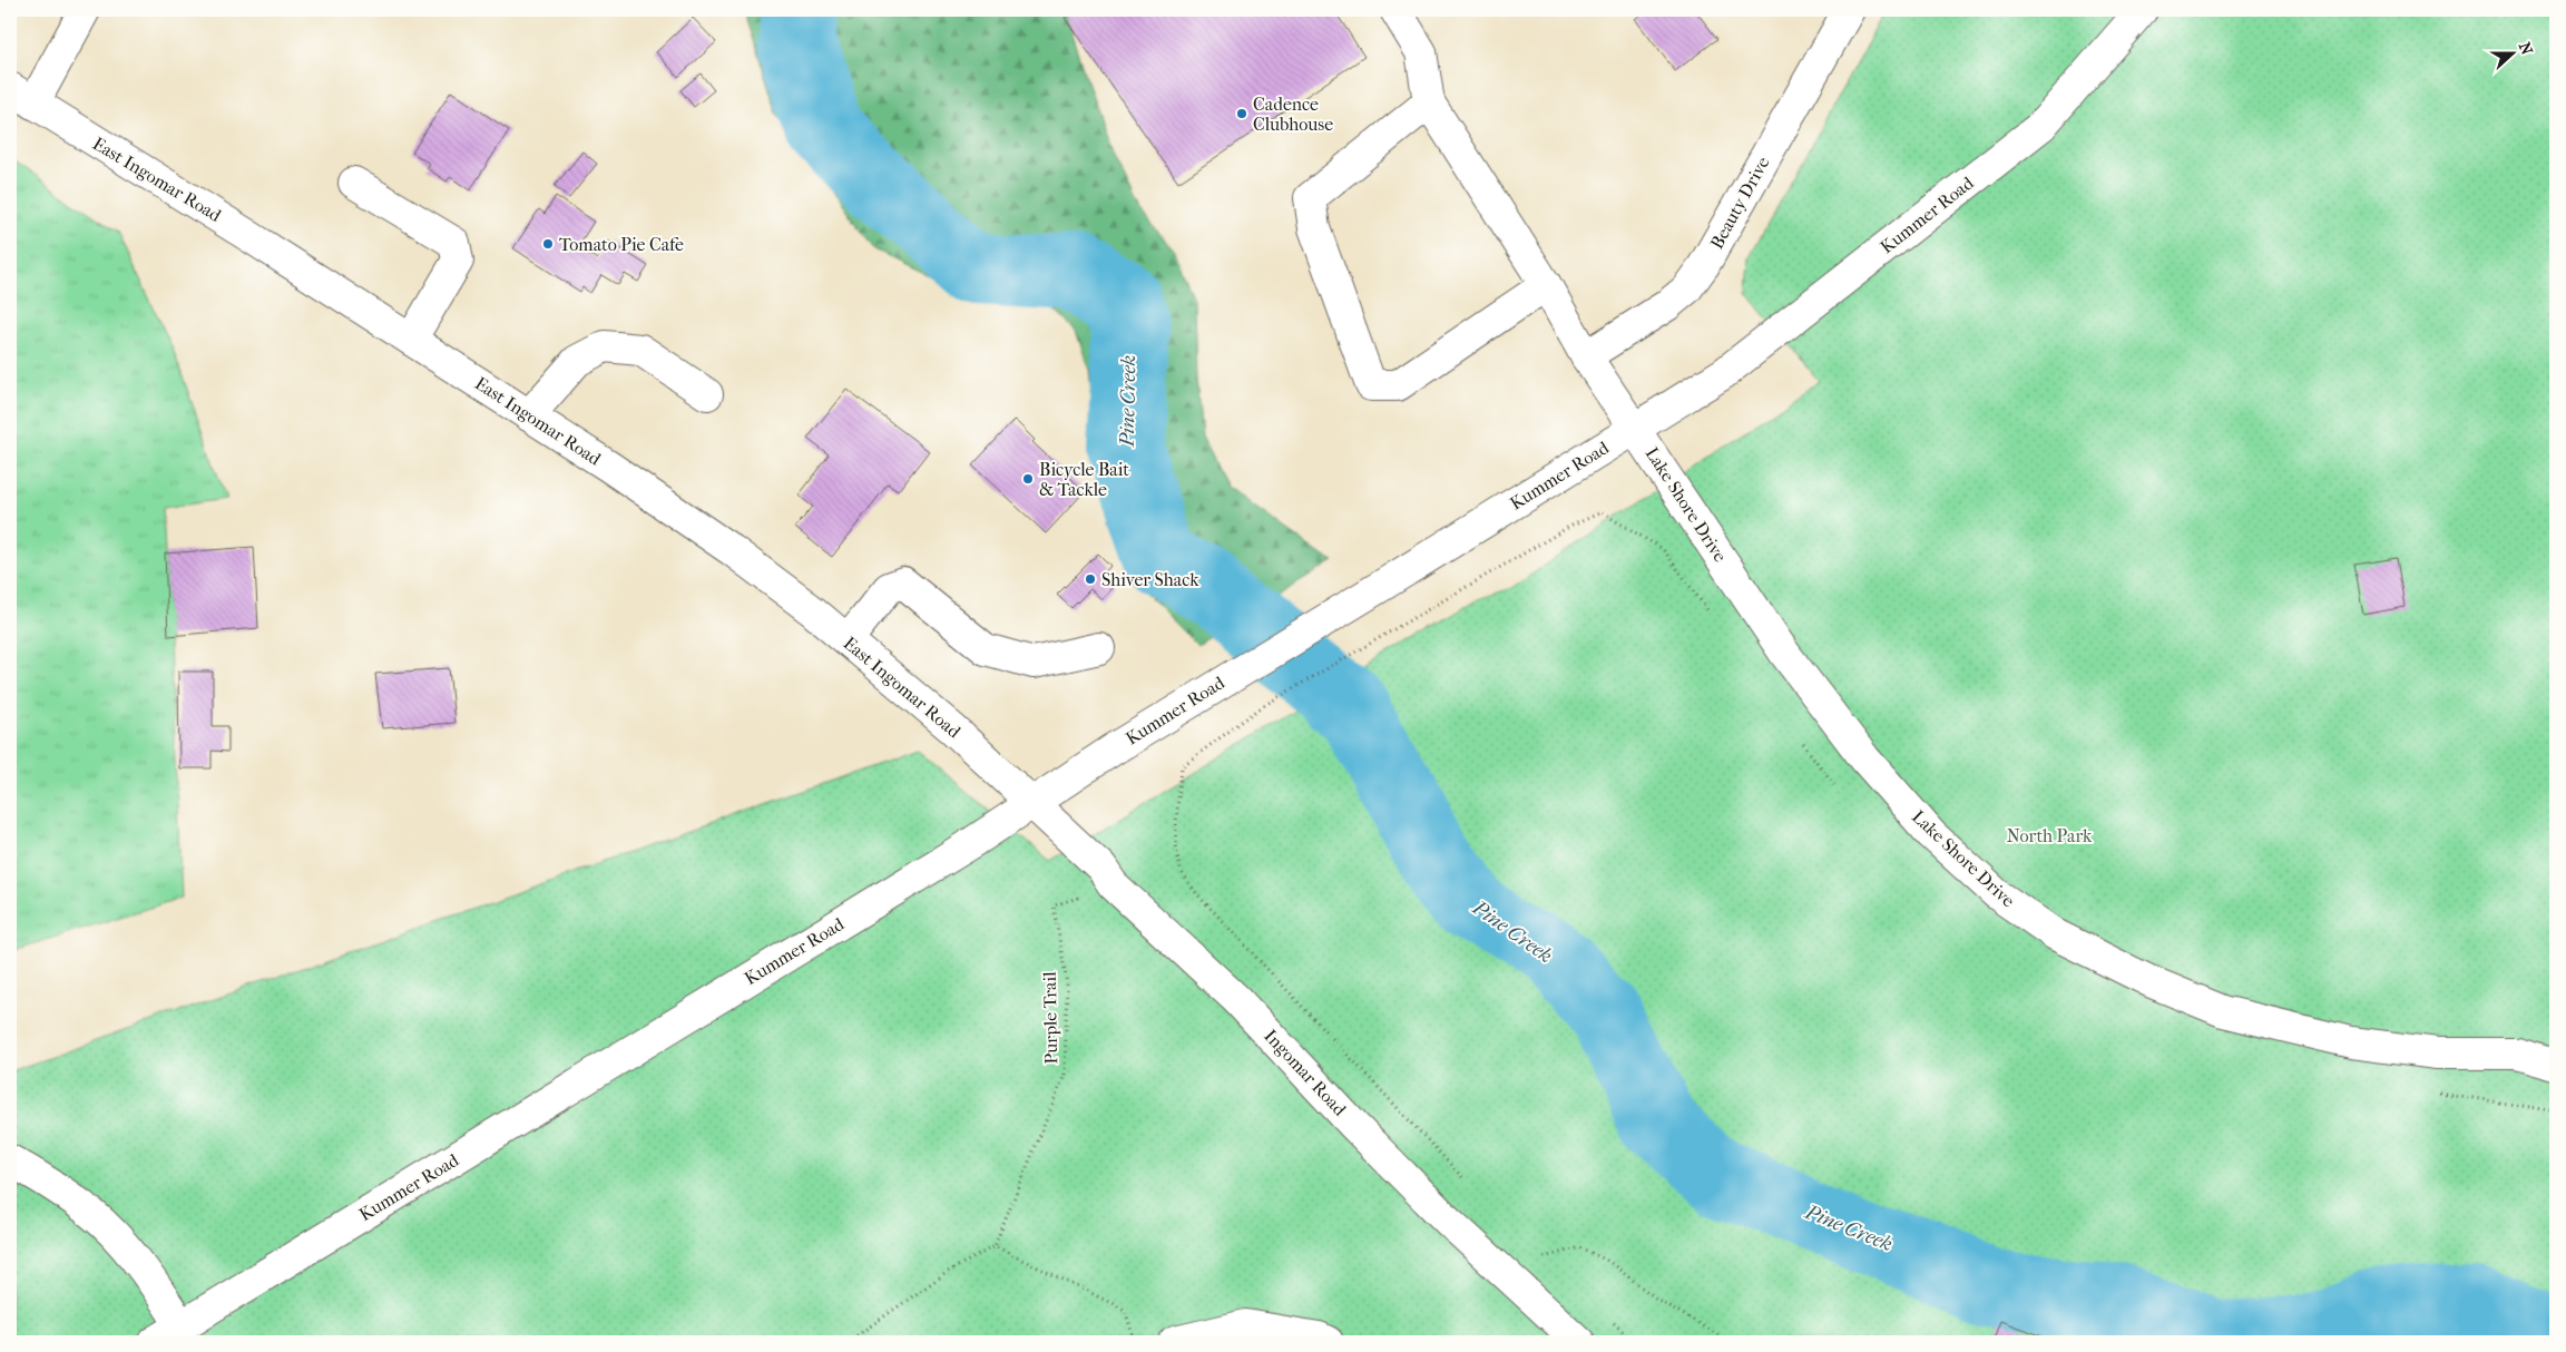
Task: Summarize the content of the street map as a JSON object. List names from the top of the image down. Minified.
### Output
{"streets":{"street":["East Ingomar Road","Beauty Drive","Kummer Road","Lake Shore Drive","Ingomar Road"],"path":["Purple Trail"]},"crossings":[["East Ingomar Road","Kummer Road"],["East Ingomar Road","Ingomar Road"],["Beauty Drive","Lake Shore Drive"],["Kummer Road","Lake Shore Drive"],["Kummer Road","Ingomar Road"],["Purple Trail","Ingomar Road"]],"water":["Pine Creek"],"parks":["North Park"],"places":["Cadence Clubhouse","Tomato Pie Cafe","Bicycle Bait & Tackle","Shiver Shack"],"north":"right"}
